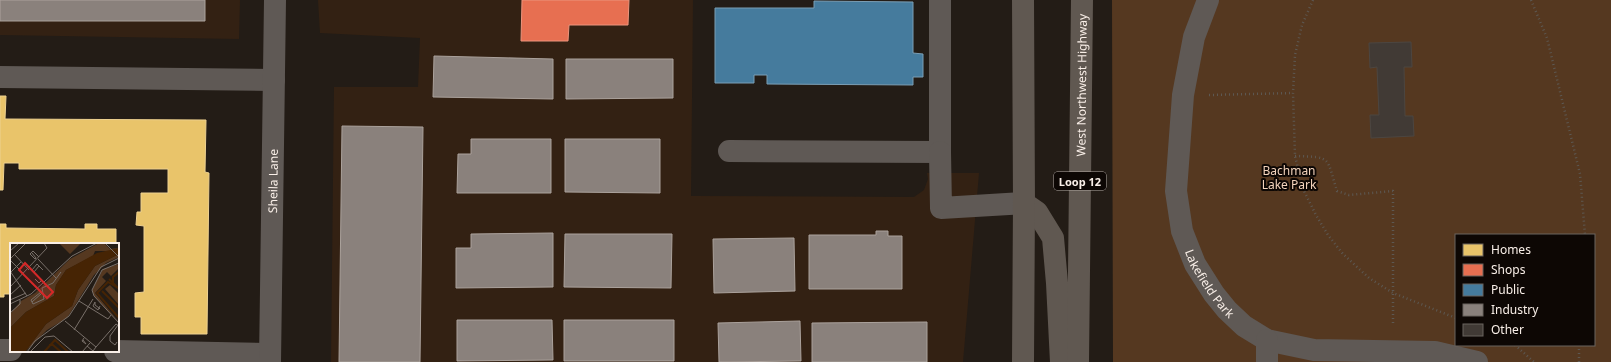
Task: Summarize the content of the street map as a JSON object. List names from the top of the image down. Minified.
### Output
{"streets":{"main road":["West Northwest Highway","Loop 12"],"street":["Sheila Lane","Lakefield Park"]},"parks":["Bachman Lake Park"],"legend":["Homes","Shops","Public","Industry","Other"]}
